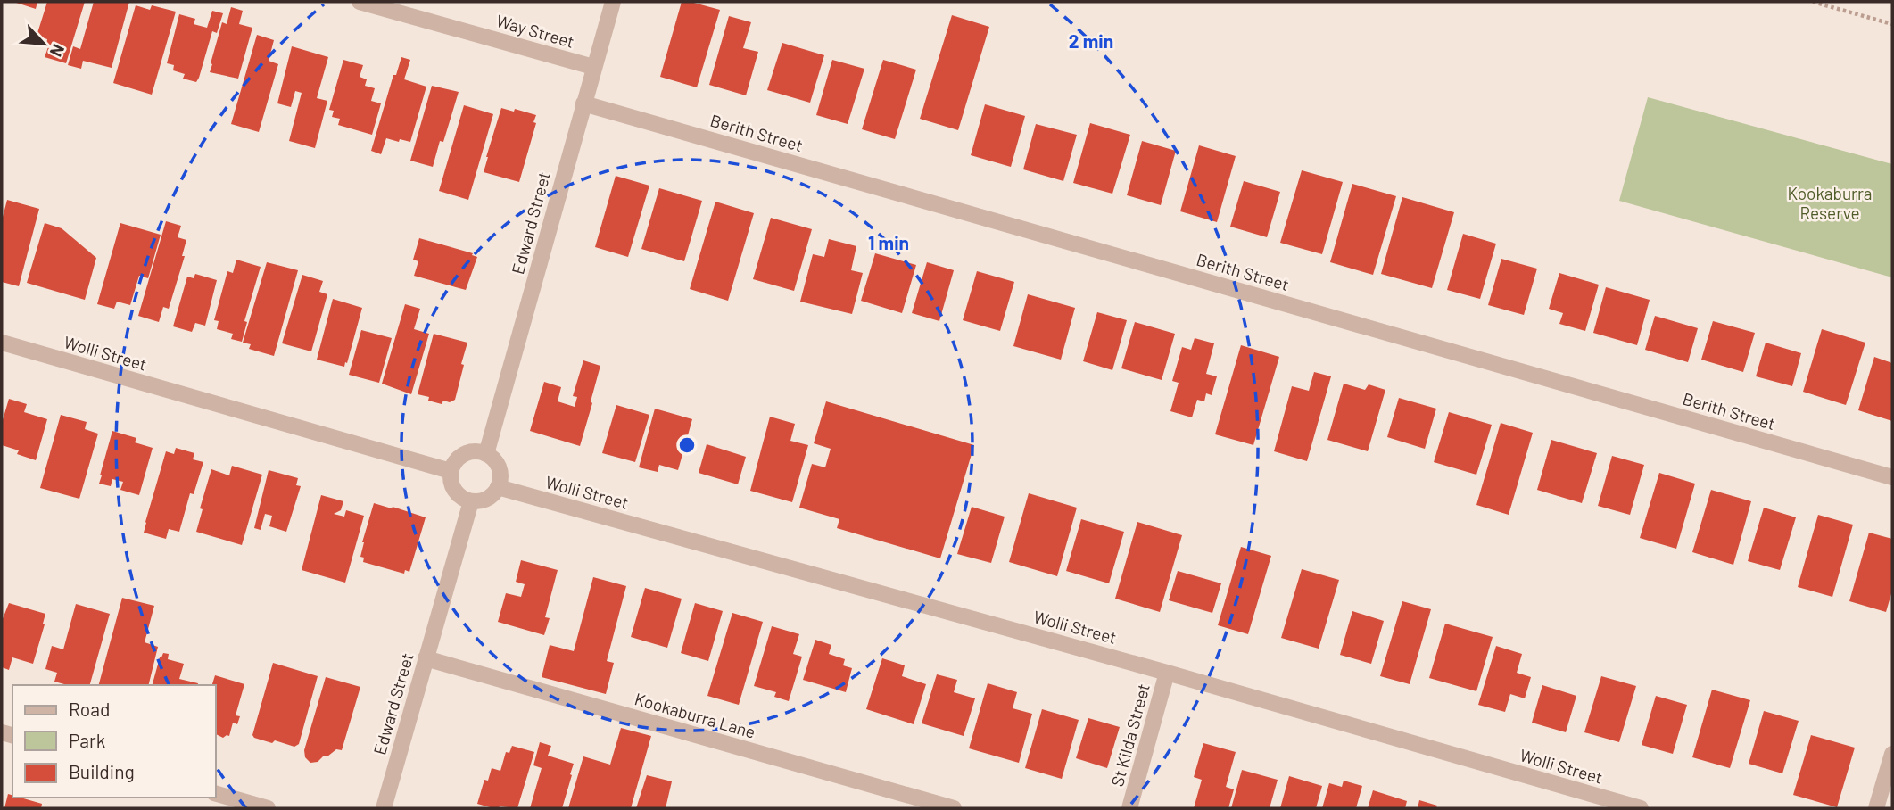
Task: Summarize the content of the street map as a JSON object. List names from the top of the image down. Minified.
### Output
{"streets":{"street":["Way Street","Berith Street","Edward Street","Wolli Street","Kookaburra Lane","St Kilda Street"]},"crossings":[["Way Street","Edward Street"],["Berith Street","Edward Street"],["Edward Street","Wolli Street"],["Edward Street","Kookaburra Lane"],["Wolli Street","St Kilda Street"]],"parks":["Kookaburra Reserve"],"legend":["Road","Park","Building"],"north":"bottom right","rings":["2 min","1 min"]}
